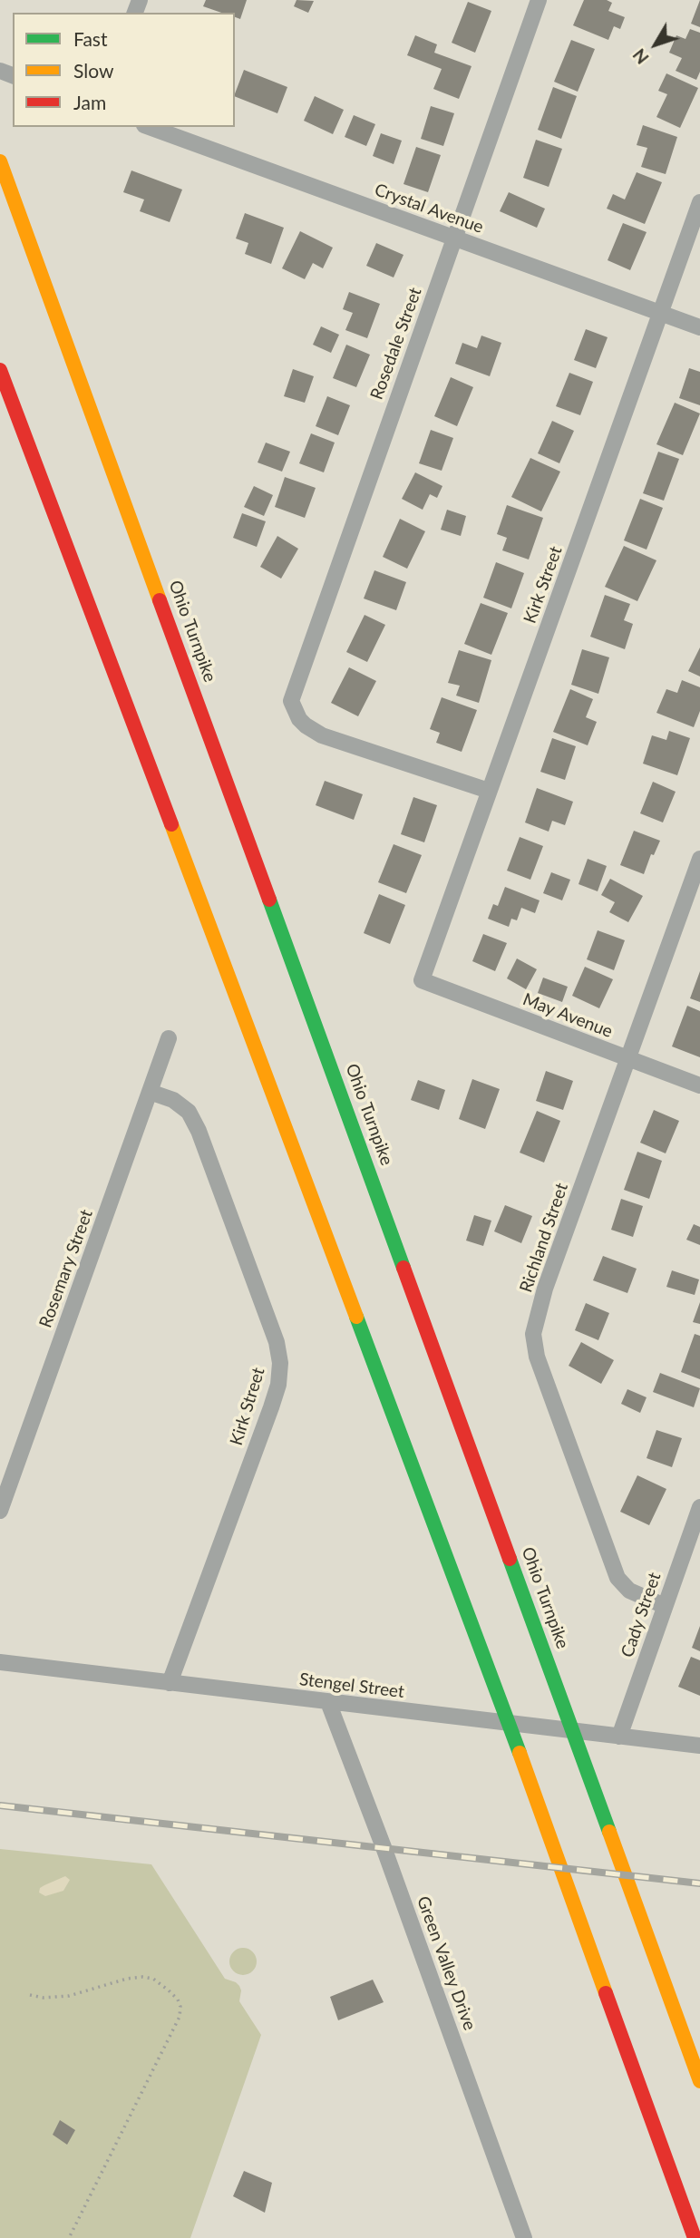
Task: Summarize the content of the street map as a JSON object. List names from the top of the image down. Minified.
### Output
{"streets":{"highway":["Ohio Turnpike"],"street":["Crystal Avenue","Rosedale Street","Kirk Street","May Avenue","Richland Street","Rosemary Street","Cady Street","Stengel Street","Green Valley Drive"]},"crossings":[["Crystal Avenue","Rosedale Street"],["Crystal Avenue","Kirk Street"],["Rosedale Street","Kirk Street"],["Kirk Street","May Avenue"],["Kirk Street","Rosemary Street"],["Kirk Street","Stengel Street"],["May Avenue","Richland Street"],["Richland Street","Cady Street"],["Cady Street","Stengel Street"],["Stengel Street","Green Valley Drive"]],"legend":["Fast","Slow","Jam"],"north":"bottom left"}
